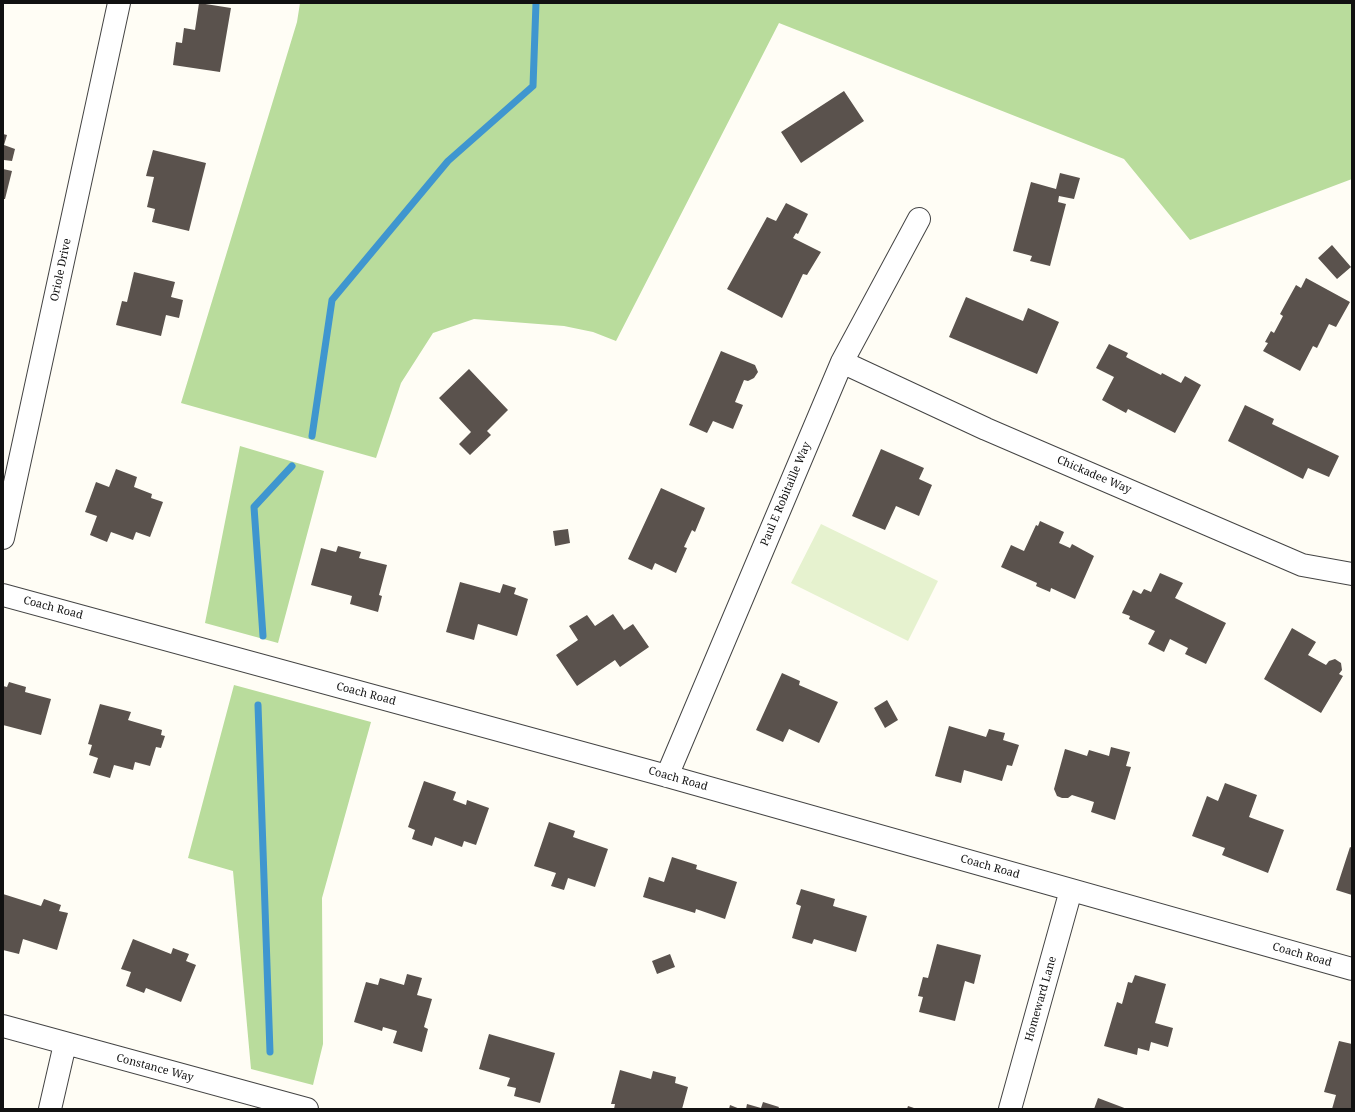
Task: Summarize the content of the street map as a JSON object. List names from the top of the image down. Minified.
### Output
{"streets":{"street":["Oriole Drive","Chickadee Way","Paul E Robitaille Way","Coach Road","Homeward Lane","Constance Way"]},"crossings":[["Chickadee Way","Paul E Robitaille Way"],["Paul E Robitaille Way","Coach Road"],["Coach Road","Homeward Lane"]]}
